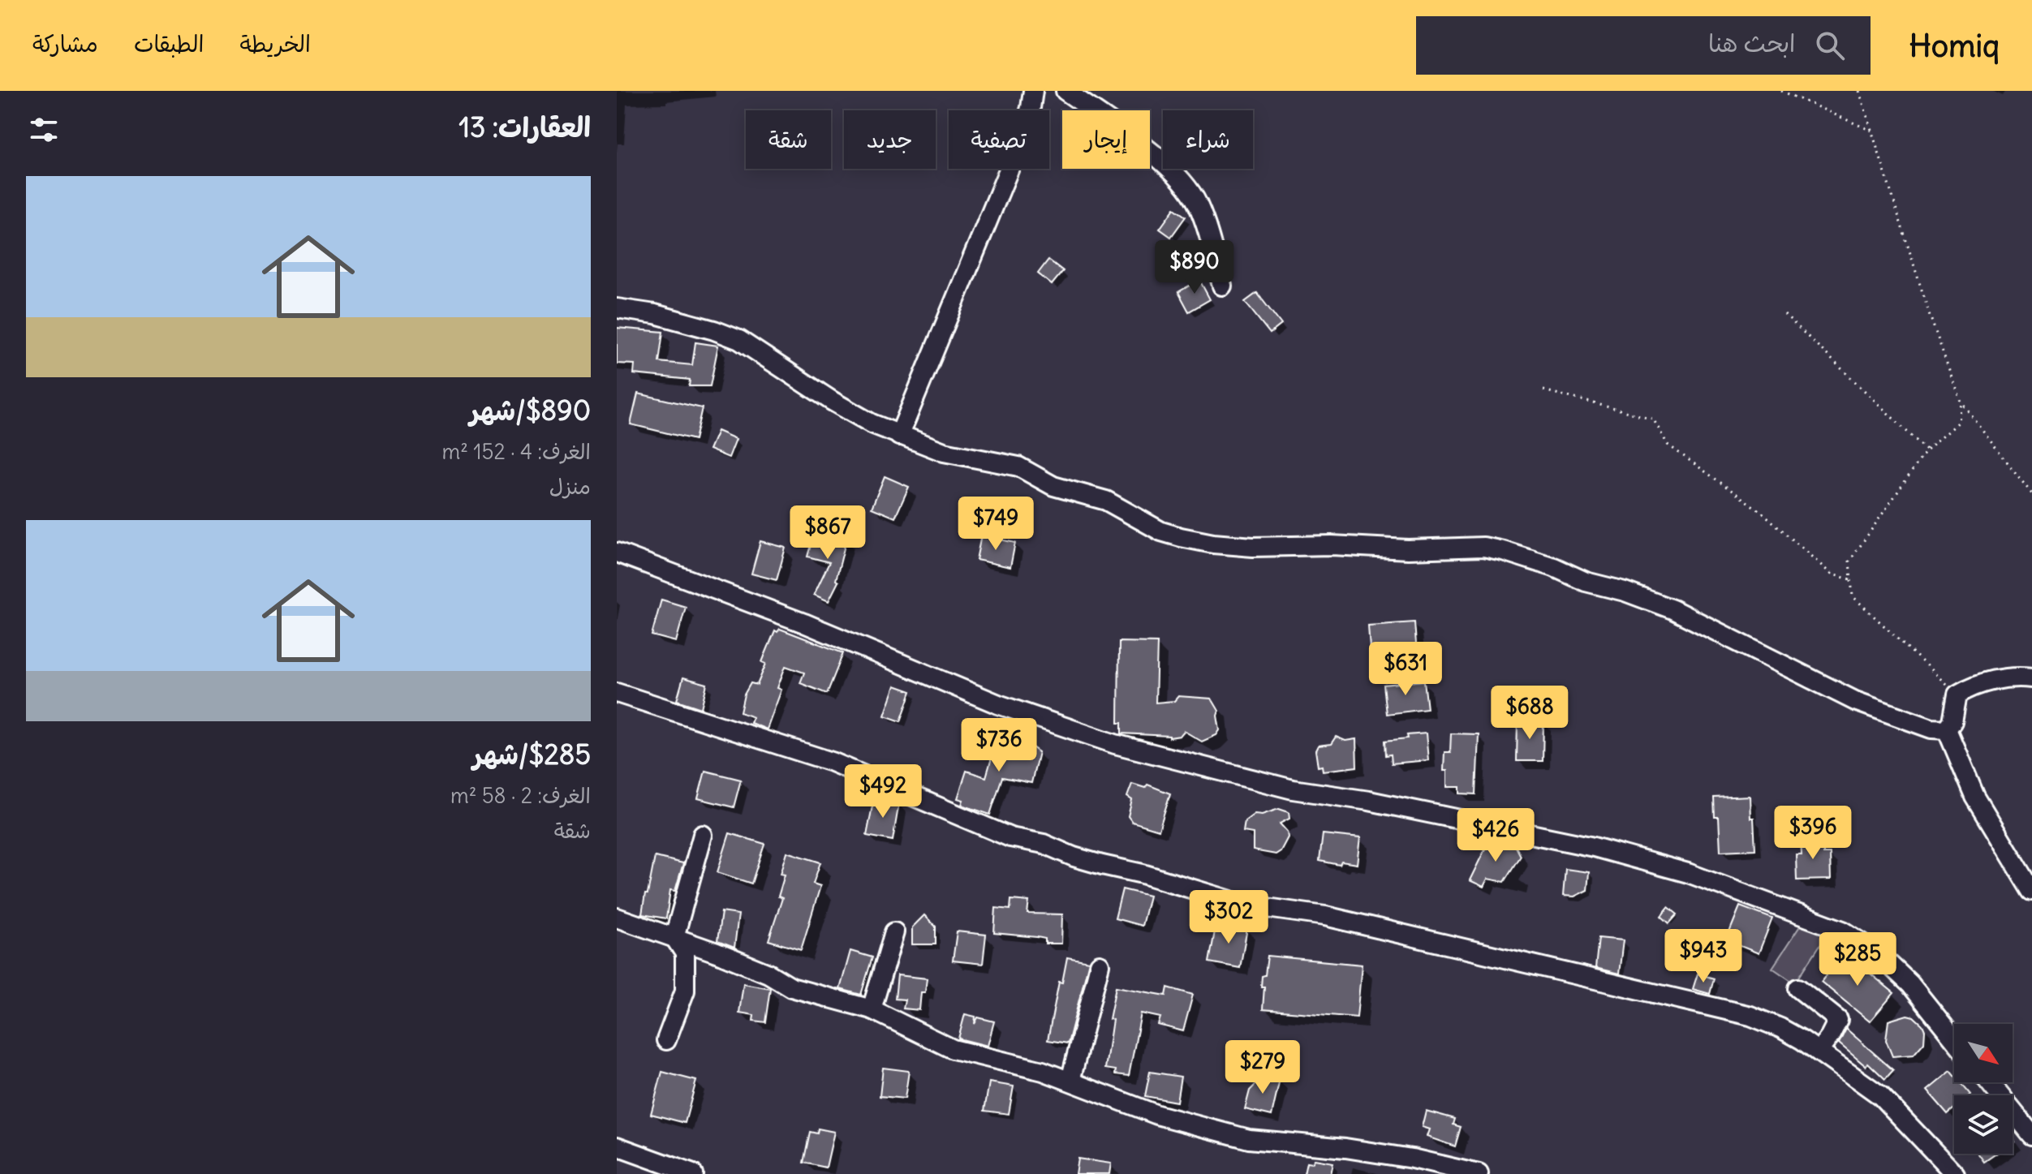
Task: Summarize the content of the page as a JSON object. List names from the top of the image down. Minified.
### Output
{"north":"bottom right","page":{"header":"Homiq","search":"ابحث هنا","nav":["الخريطة","الطبقات","مشاركة"],"heading":"العقارات: 13","chip":["شراء","إيجار","تصفية","جديد","شقة"],"list":[{"name":"$890/شهر","note":"الغرف: 4 · 152 m² · منزل"},{"name":"$285/شهر","note":"الغرف: 2 · 58 m² · شقة"}],"price":["$890","$749","$867","$631","$688","$736","$492","$396","$426","$302","$943","$285","$279"]}}
